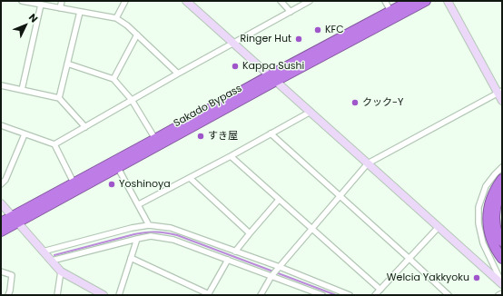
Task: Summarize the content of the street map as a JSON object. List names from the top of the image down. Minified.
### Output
{"streets":{"highway":["Sakado Bypass"]},"places":["KFC","Ringer Hut","Kappa Sushi","クック-Y","すき屋","Yoshinoya","Welcia Yakkyoku"],"north":"top right"}
